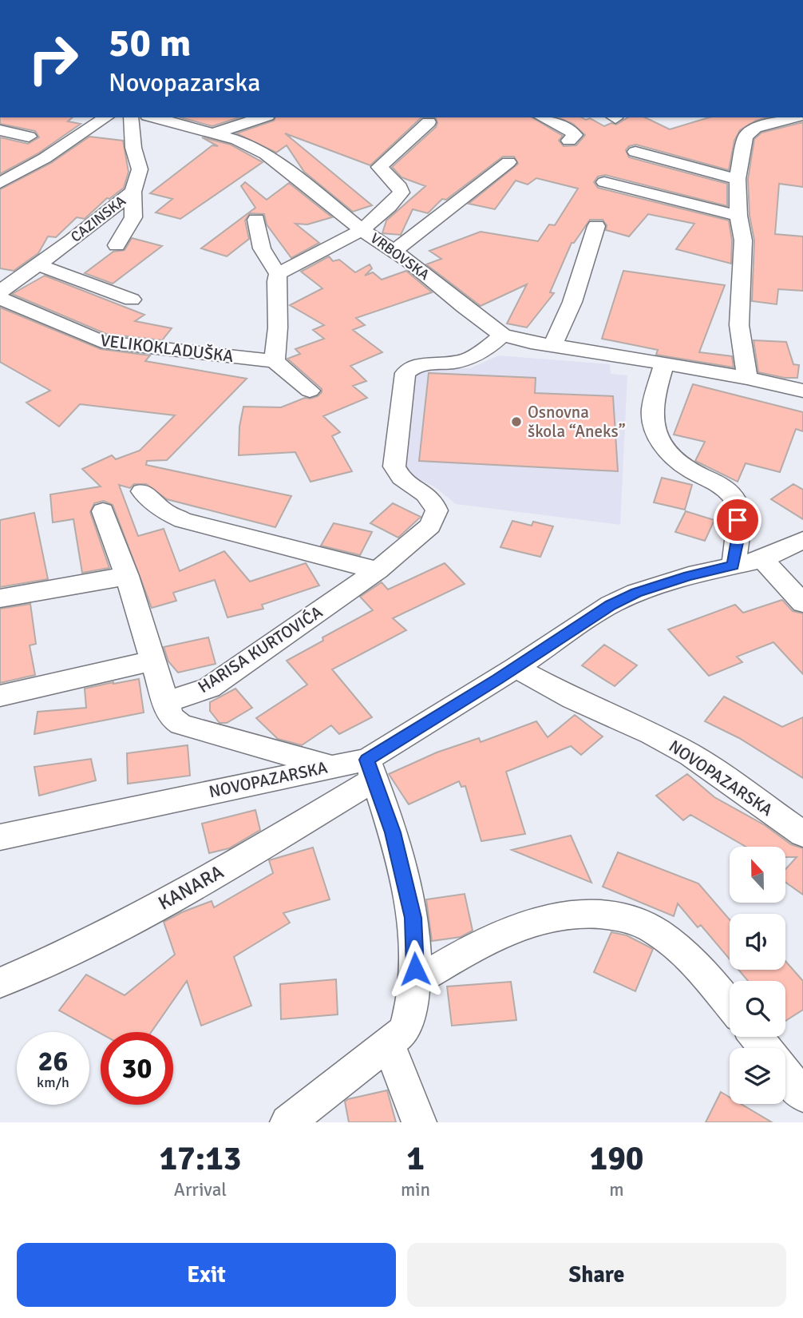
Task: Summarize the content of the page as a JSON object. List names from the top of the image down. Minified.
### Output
{"streets":{"street":["CAZINSKA","VRBOVSKA","VELIKOKLADUŠKA","HARISA KURTOVIĆA","NOVOPAZARSKA","KANARA"]},"crossings":[["VRBOVSKA","HARISA KURTOVIĆA"],["NOVOPAZARSKA","KANARA"]],"places":["Osnovna škola “Aneks”"],"north":"top","page":{"turn":["50 m","Novopazarska"],"speed":"26 km/h","limit":"30","eta":["17:13","Arrival","1","min","190","m"],"buttons":["Exit","Share"]}}
